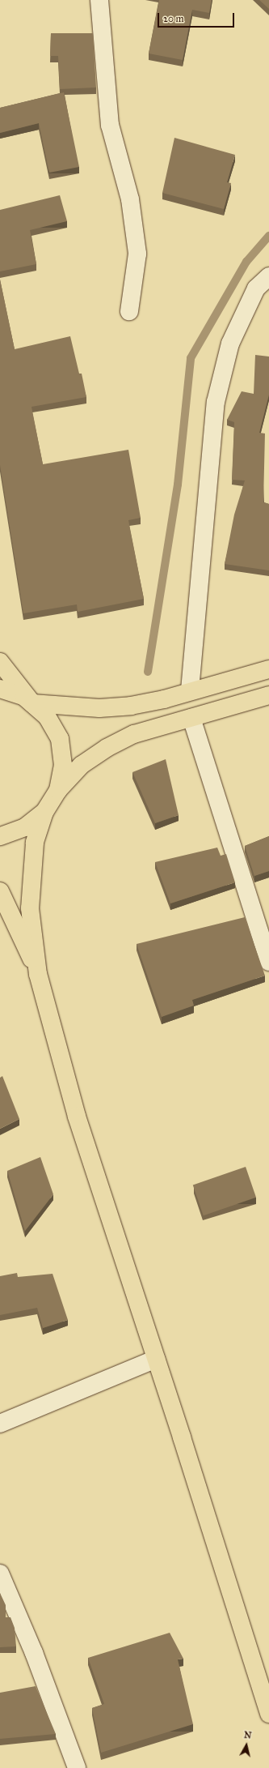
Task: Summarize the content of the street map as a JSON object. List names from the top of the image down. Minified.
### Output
{"scale_bar":"20 m","north":"top"}
